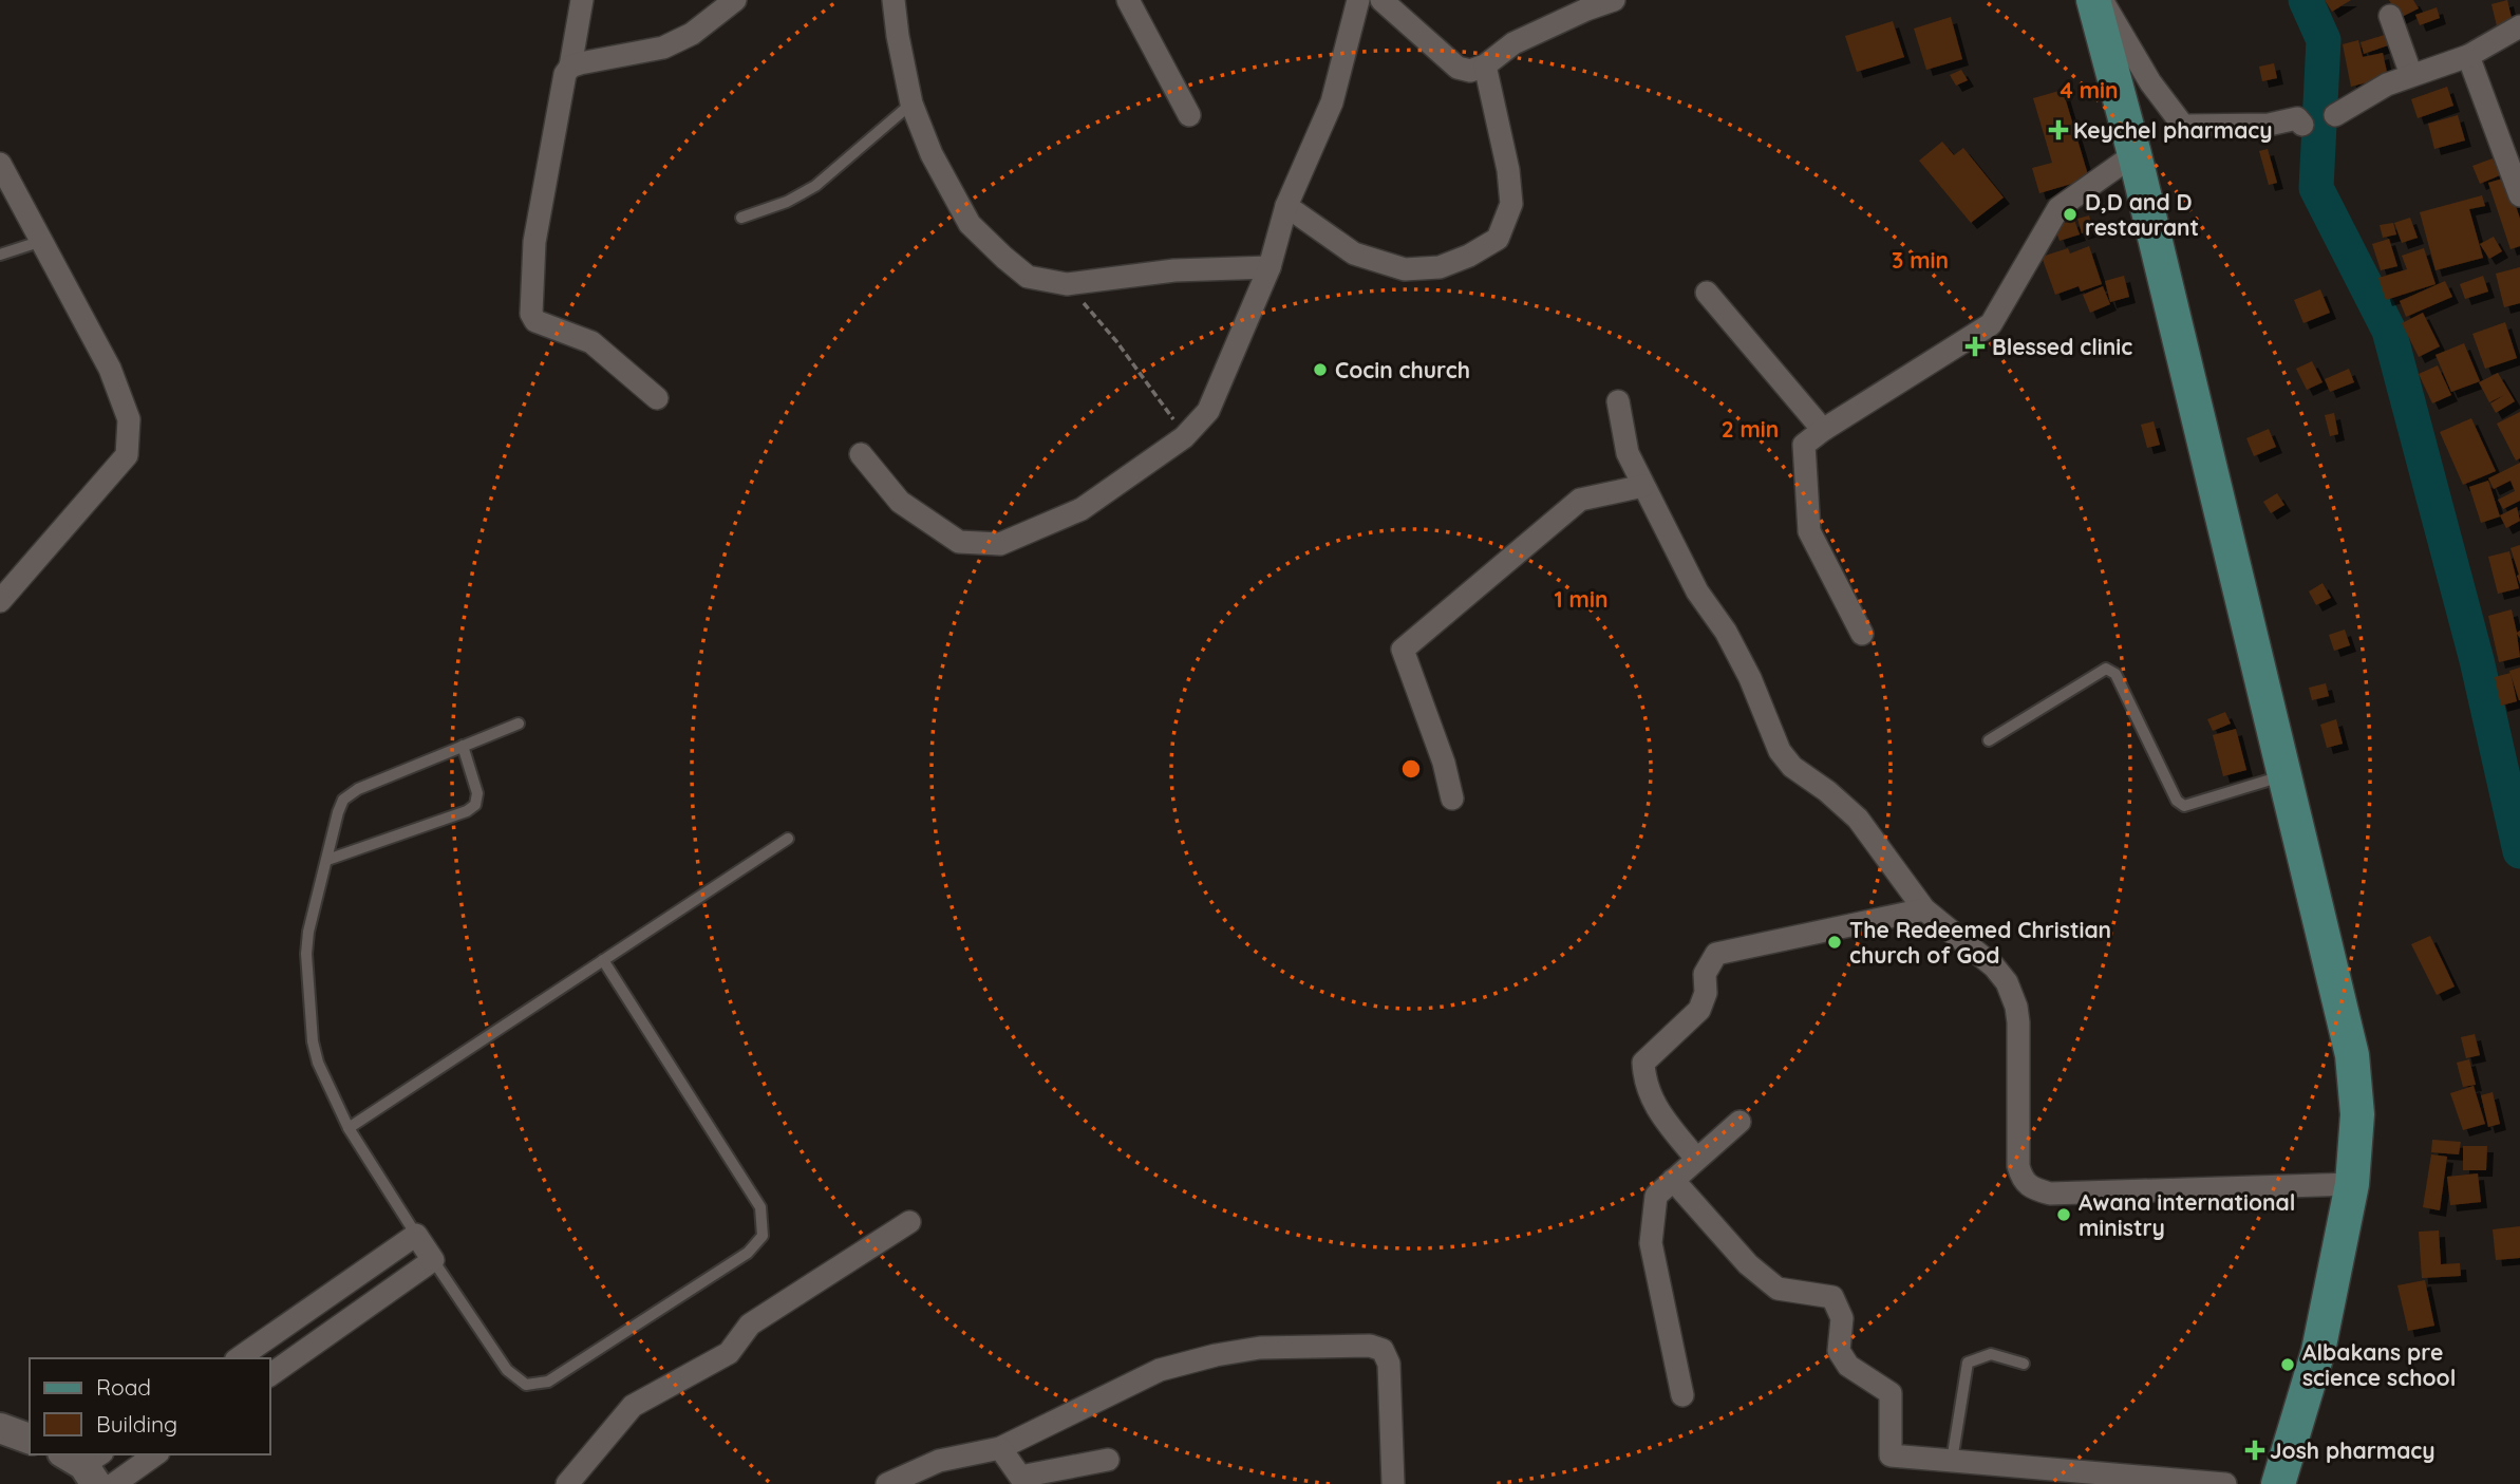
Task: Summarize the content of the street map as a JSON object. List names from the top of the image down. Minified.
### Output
{"places":{"health":["Keychel pharmacy","Blessed clinic","Josh pharmacy"],"other":["D,D and D restaurant","Cocin church","The Redeemed Christian church of God","Awana international ministry","Albakans pre science school"]},"legend":["Road","Building"],"rings":["4 min","3 min","2 min","1 min"]}
